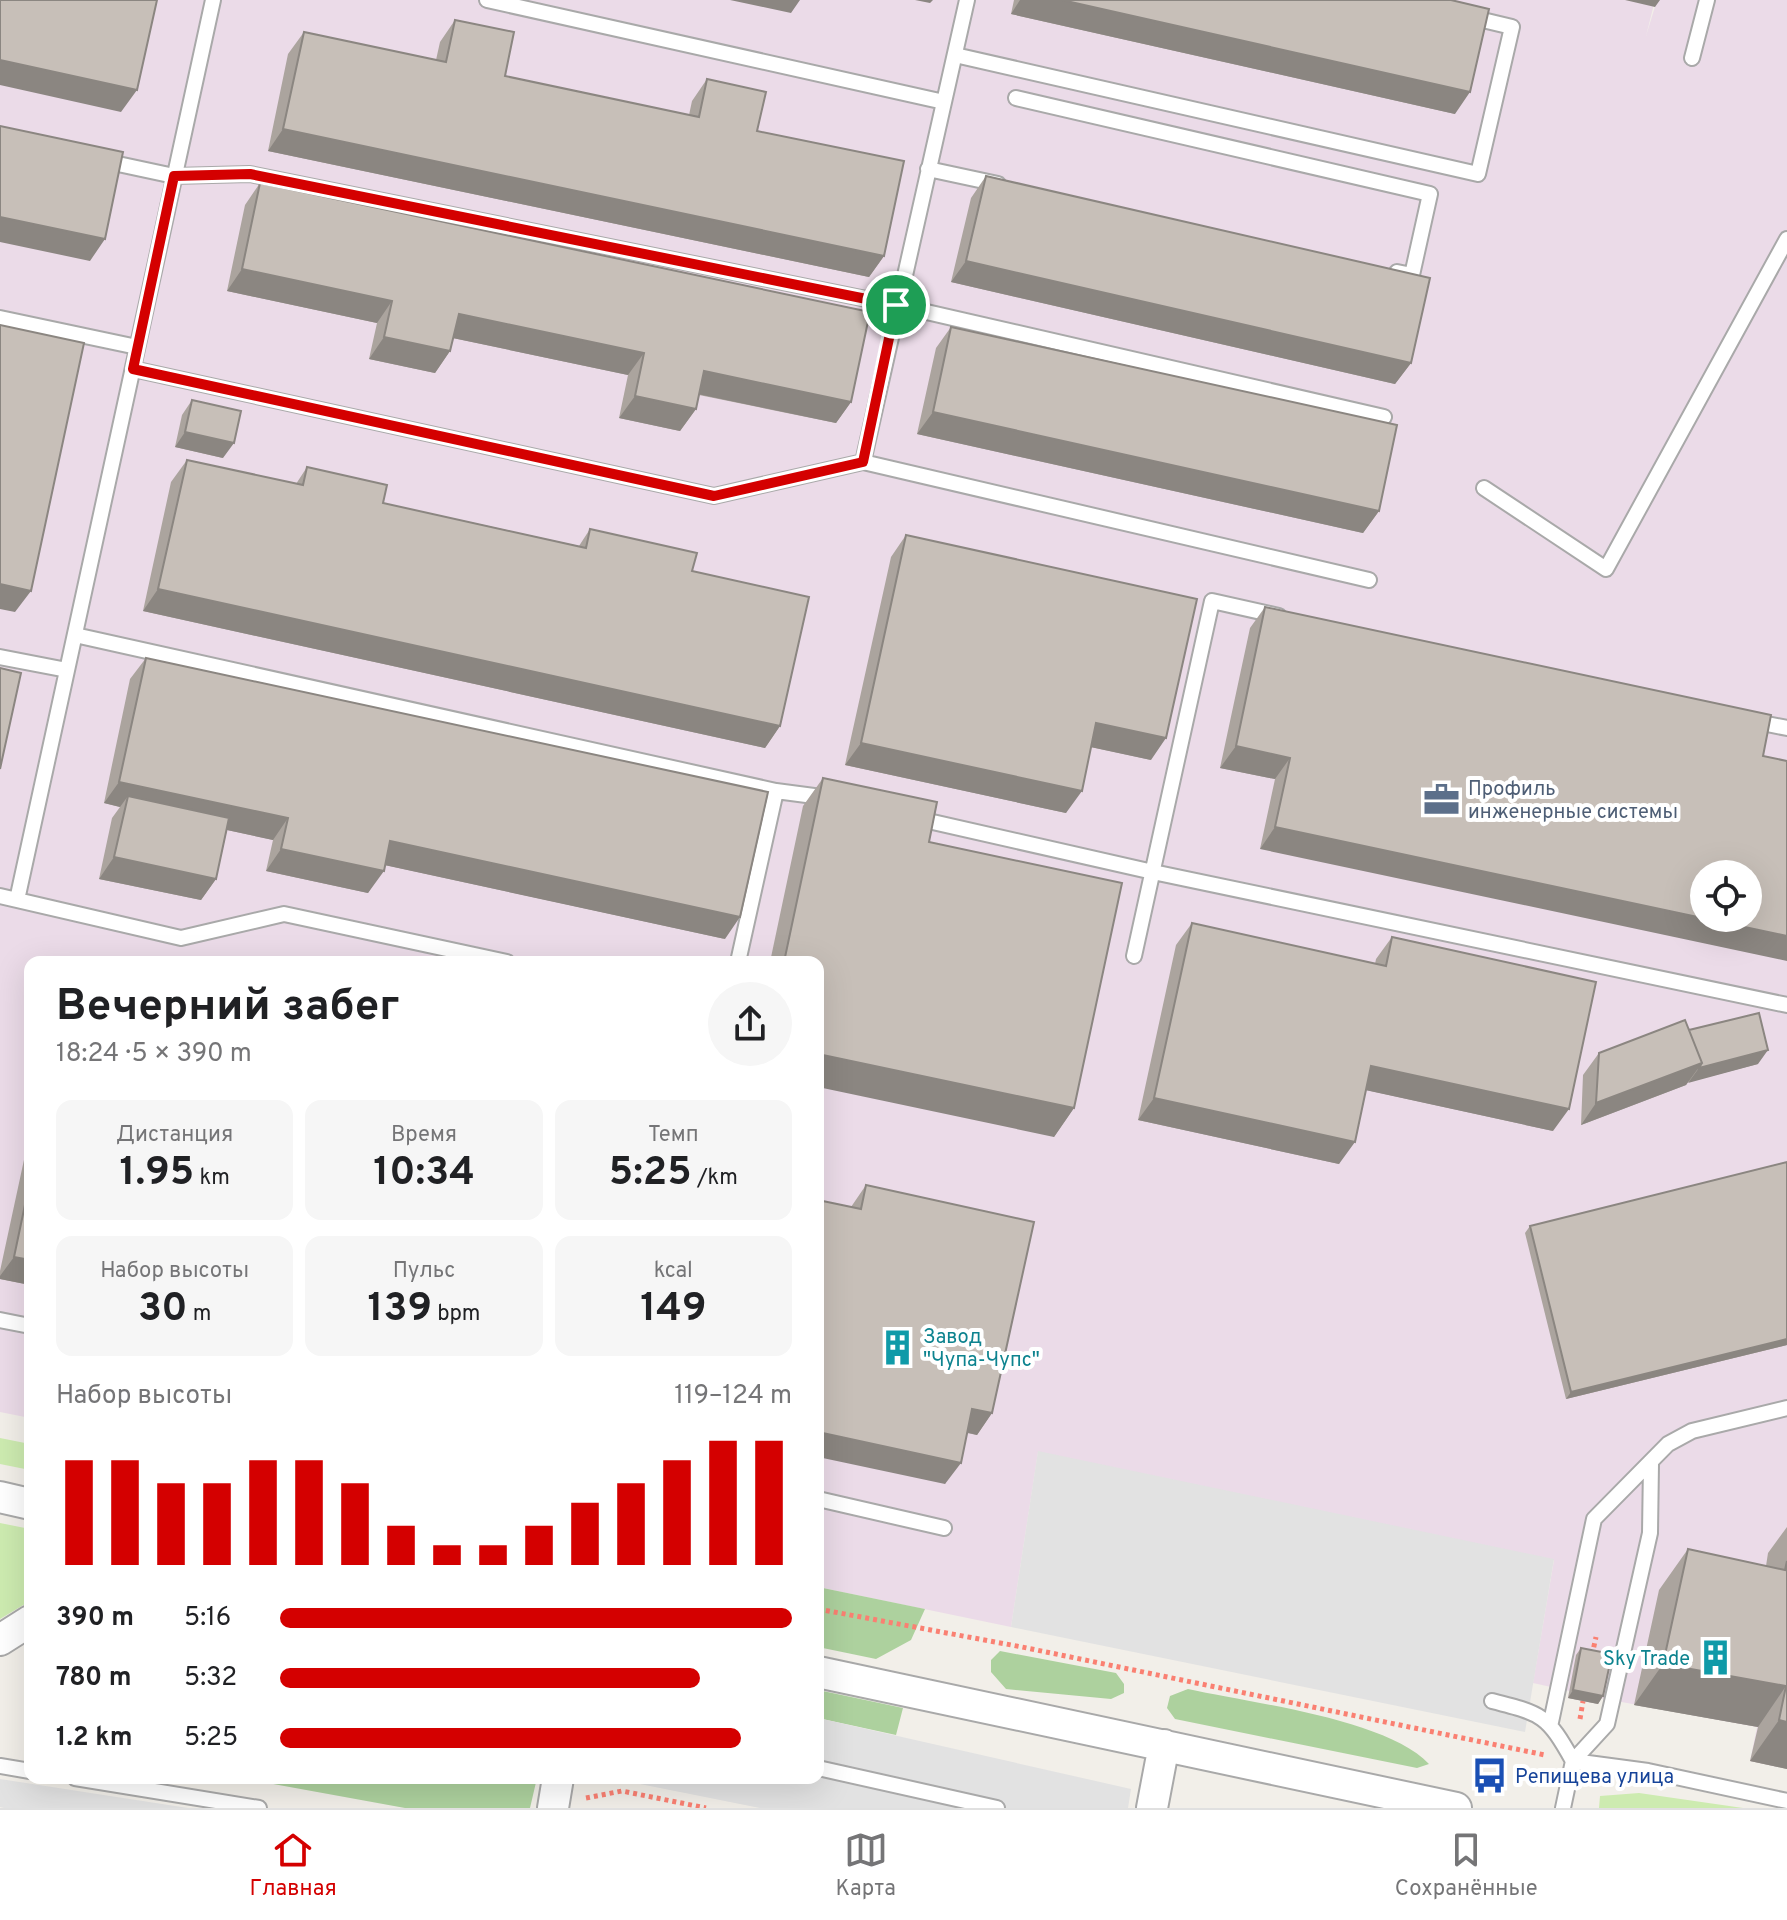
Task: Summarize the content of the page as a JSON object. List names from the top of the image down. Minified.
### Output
{"places":{"office":["Профиль инженерные системы"],"building":["Завод \"Чупа-Чупс\"","Sky Trade"],"bus stop":["Репищева улица"]},"page":{"heading":["Вечерний забег","18:24 · 5 × 390 m"],"stats":[["Дистанция","1.95 km"],["Время","10:34"],["Темп","5:25 /km"],["Набор высоты","30 m"],["Пульс","139 bpm"],["kcal","149"]],"chart":["Набор высоты","119–124 m"],"list":[{"name":"390 m","note":"5:16"},{"name":"780 m","note":"5:32"},{"name":"1.2 km","note":"5:25"}],"tabs":["Главная","Карта","Сохранённые"]}}
